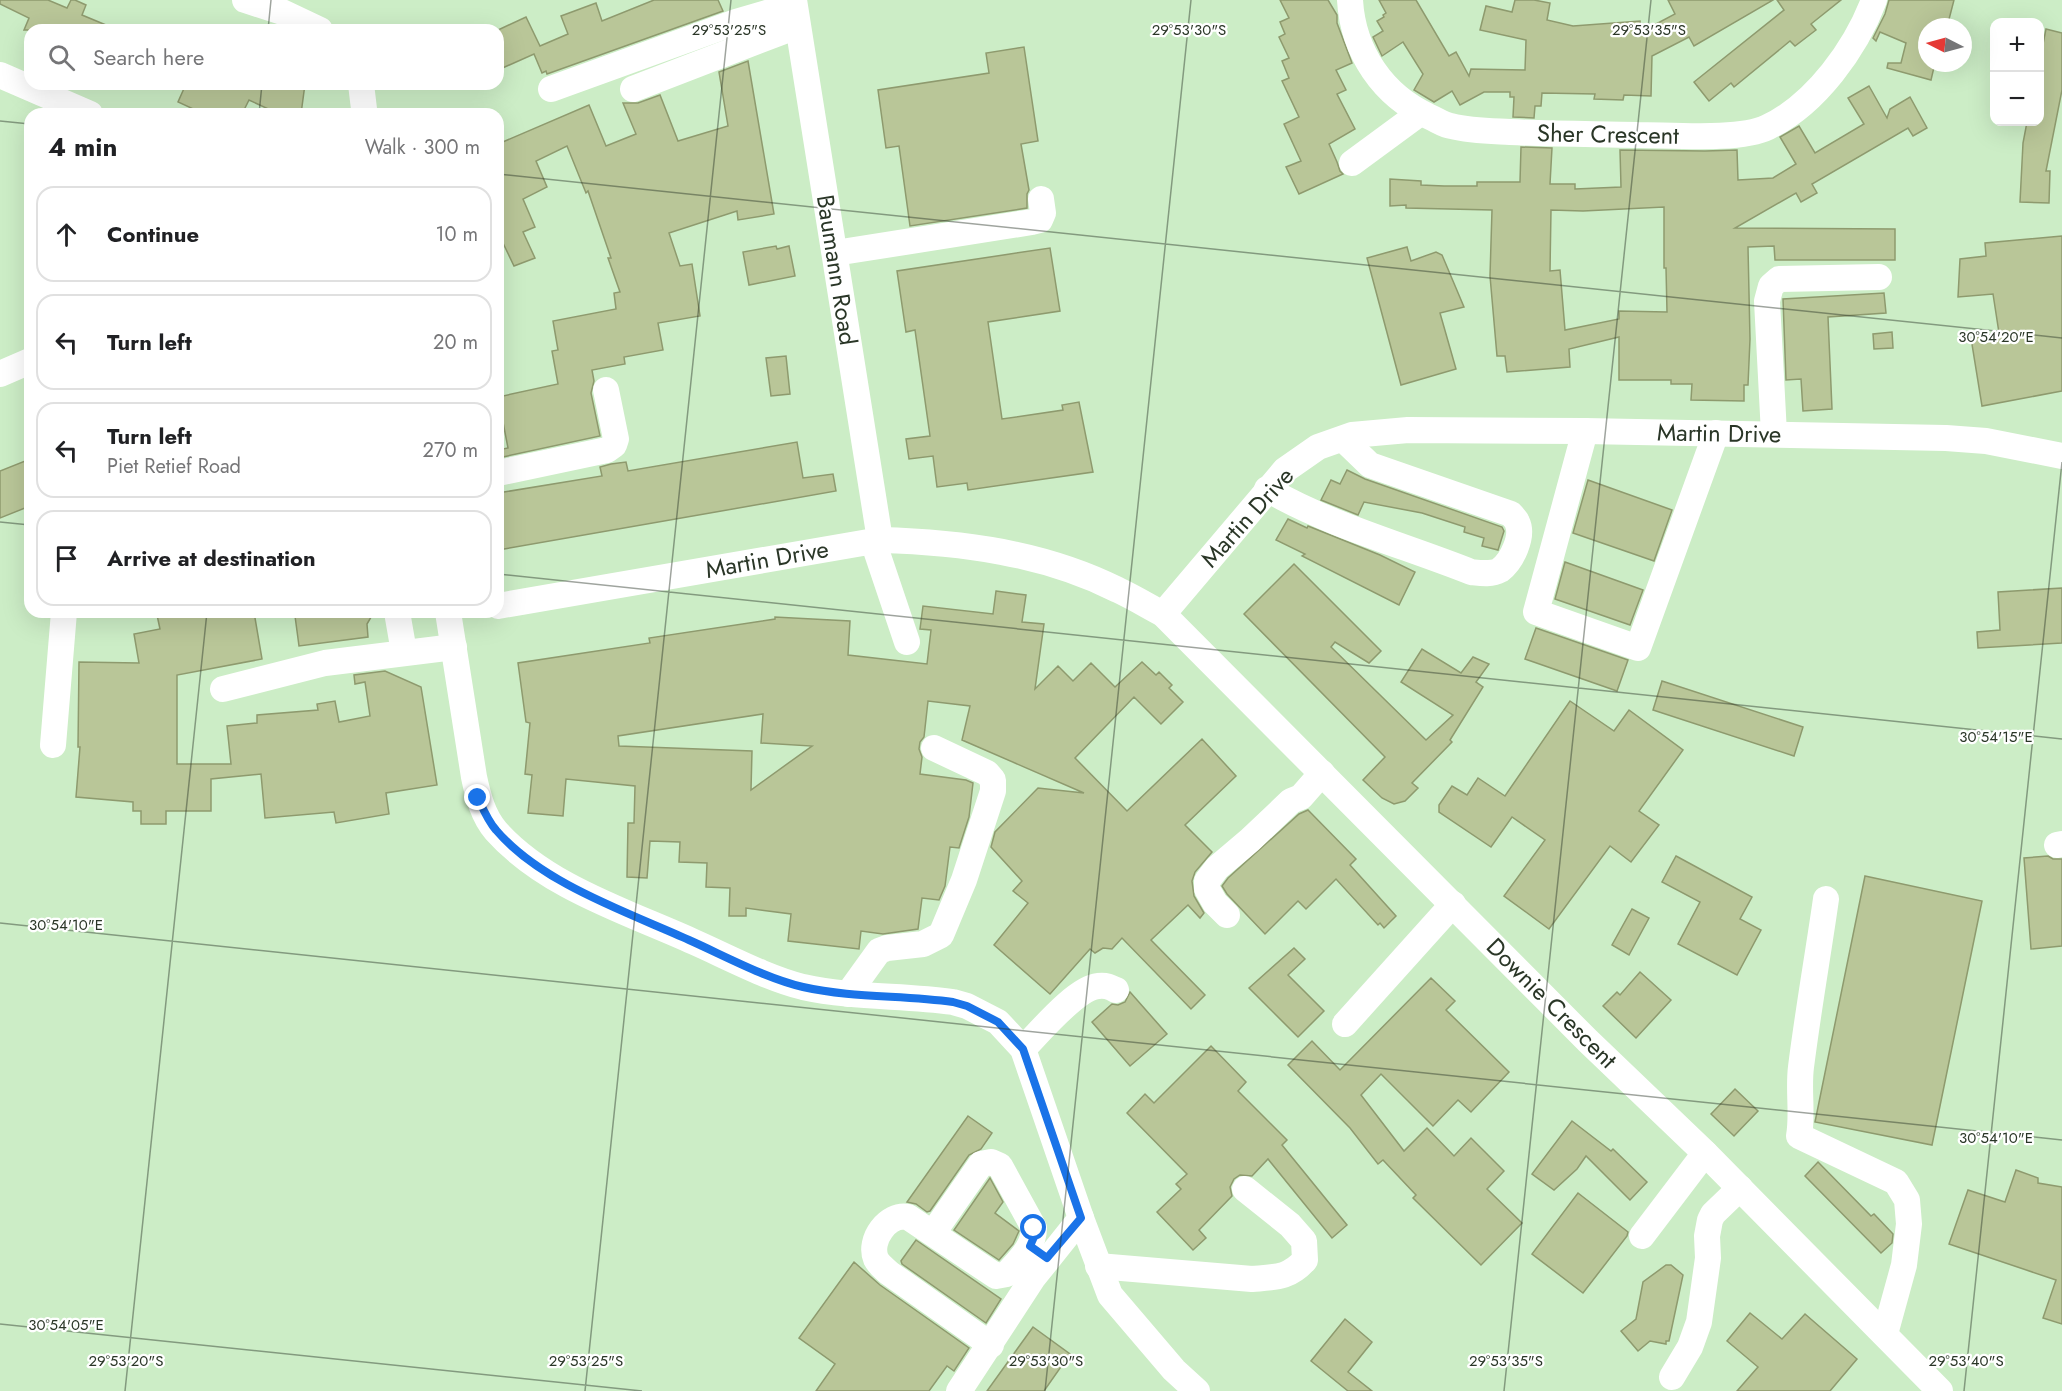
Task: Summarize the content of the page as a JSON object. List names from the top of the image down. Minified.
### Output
{"streets":{"street":["Sher Crescent","Baumann Road","Martin Drive","Downie Crescent"]},"crossings":[["Baumann Road","Martin Drive"],["Martin Drive","Downie Crescent"]],"north":"left","page":{"map_buttons":["+","−"],"search":"Search here","heading":["4 min","Walk · 300 m"],"list":[["Continue","10 m"],["Turn left","20 m"],["Turn left","Piet Retief Road","270 m"],"Arrive at destination"]},"coordinates":["29°53'25\"S","29°53'30\"S","29°53'35\"S","30°54'20\"E","30°54'15\"E","30°54'10\"E","30°54'05\"E","29°53'20\"S","29°53'40\"S"]}
